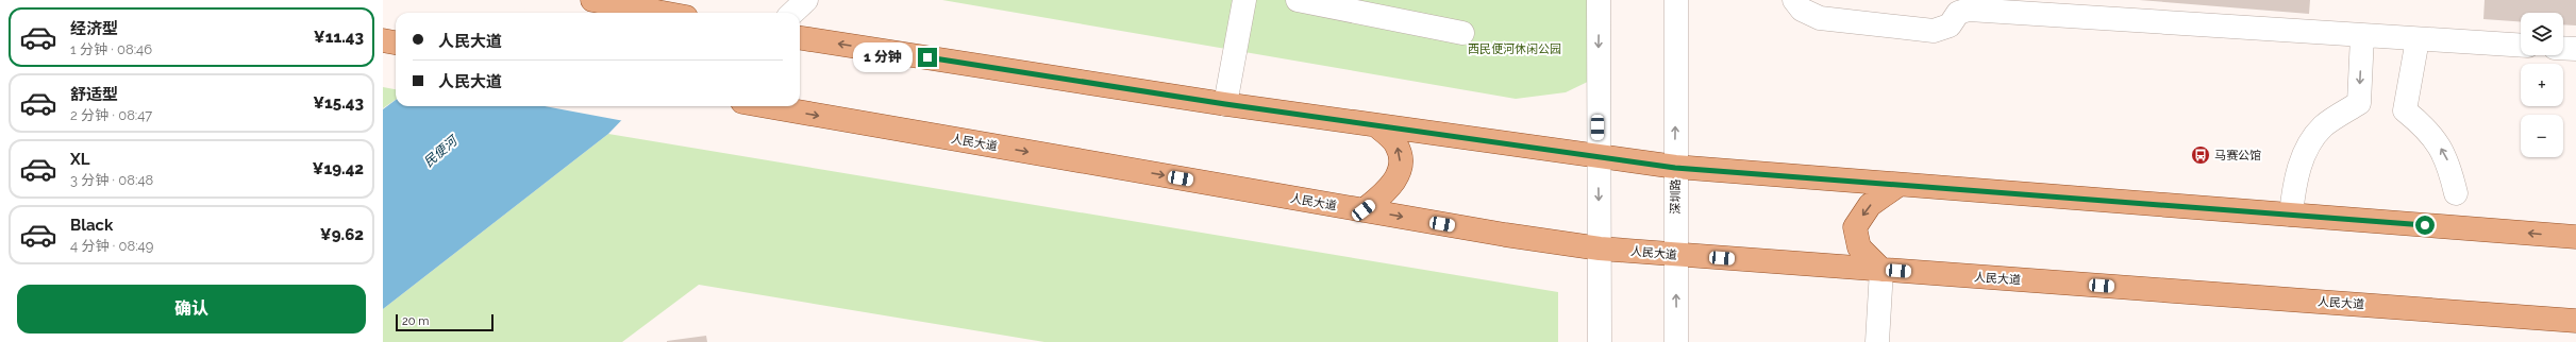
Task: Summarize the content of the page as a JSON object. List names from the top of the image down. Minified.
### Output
{"streets":{"main road":["人民大道"],"street":["深圳路"]},"crossings":[["人民大道","深圳路"]],"water":["民便河"],"parks":["西民便河休闲公园"],"places":{"bus stop":["马赛公馆"]},"scale_bar":"20 m","page":{"list":[{"name":"经济型","note":"1 分钟 · 08:46","value":"¥11.43"},{"name":"舒适型","note":"2 分钟 · 08:47","value":"¥15.43"},{"name":"XL","note":"3 分钟 · 08:48","value":"¥19.42"},{"name":"Black","note":"4 分钟 · 08:49","value":"¥9.62"}],"map_buttons":["+","−"],"banner":["人民大道","人民大道"],"bubble":"1 分钟","buttons":"确认","scale":"20 m"}}
